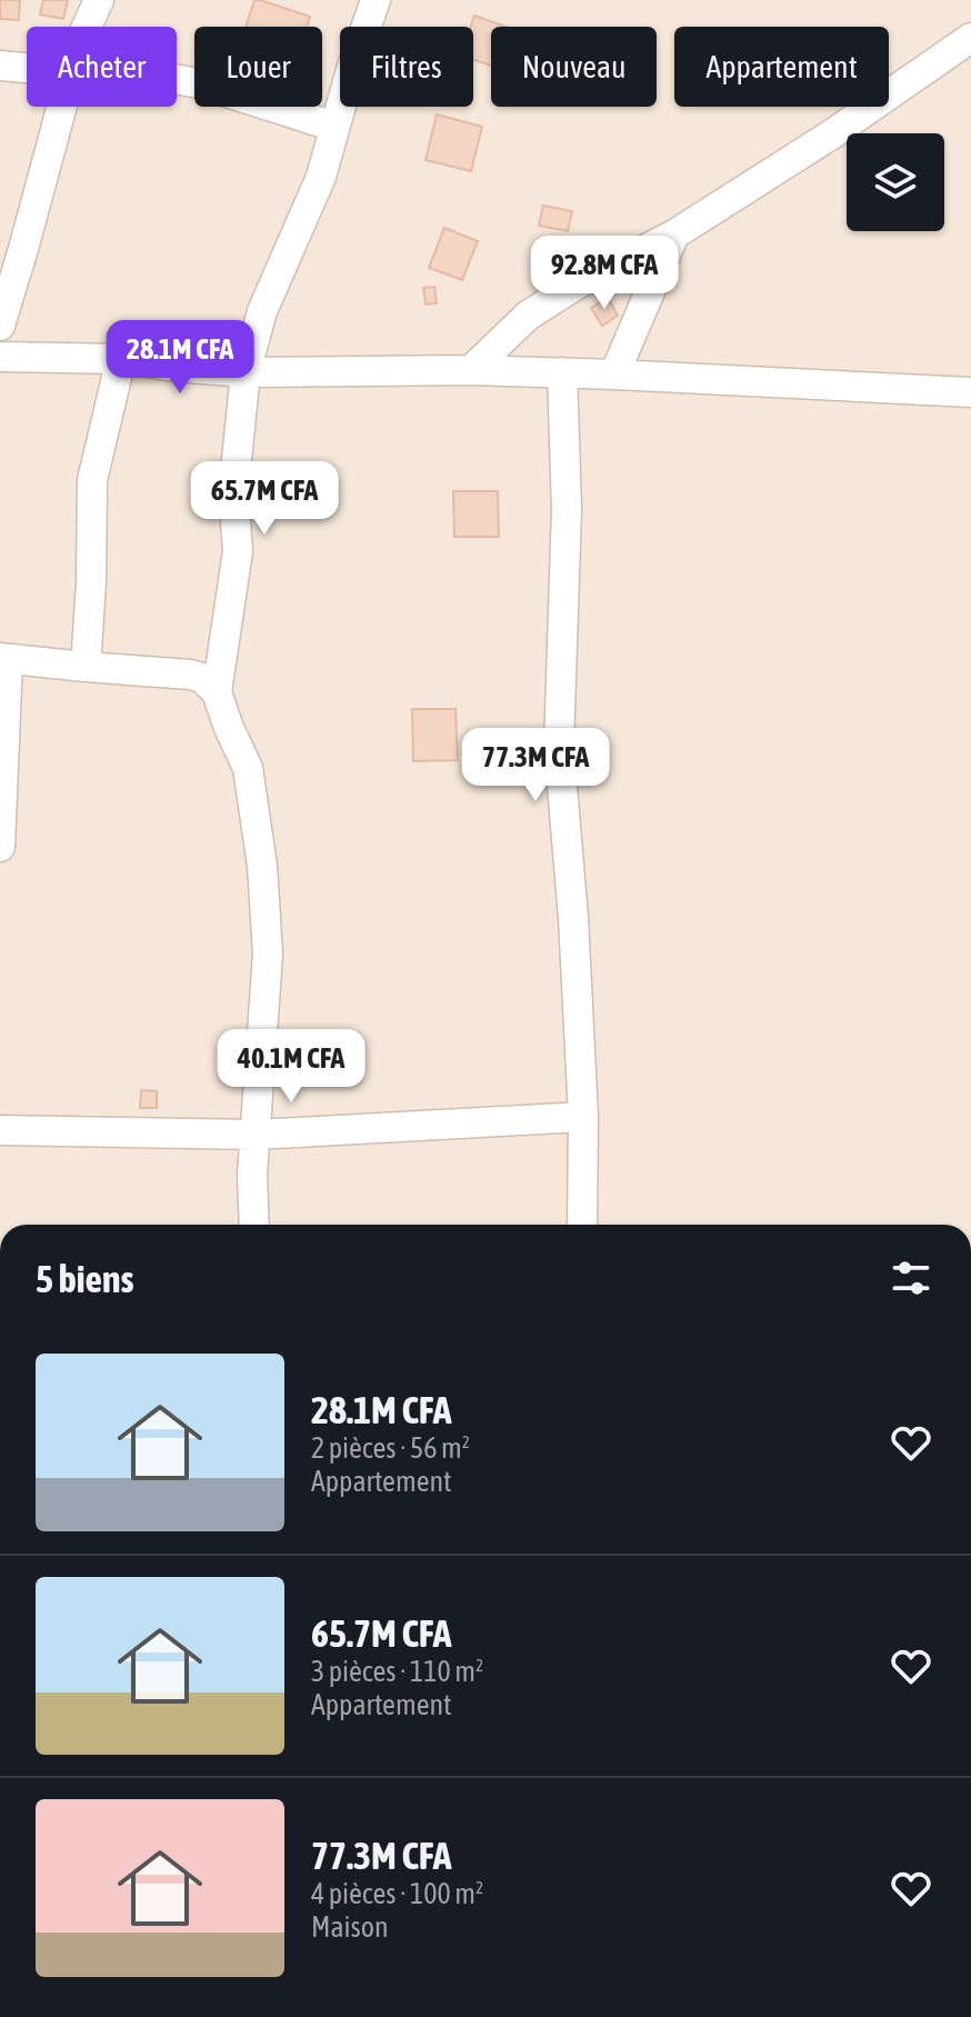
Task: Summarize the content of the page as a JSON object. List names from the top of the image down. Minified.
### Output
{"page":{"chip":["Acheter","Louer","Filtres","Nouveau","Appartement"],"price":["92.8M CFA","28.1M CFA","65.7M CFA","77.3M CFA","40.1M CFA"],"heading":"5 biens","list":[{"name":"28.1M CFA","note":"2 pièces · 56 m² · Appartement"},{"name":"65.7M CFA","note":"3 pièces · 110 m² · Appartement"},{"name":"77.3M CFA","note":"4 pièces · 100 m² · Maison"}]}}
